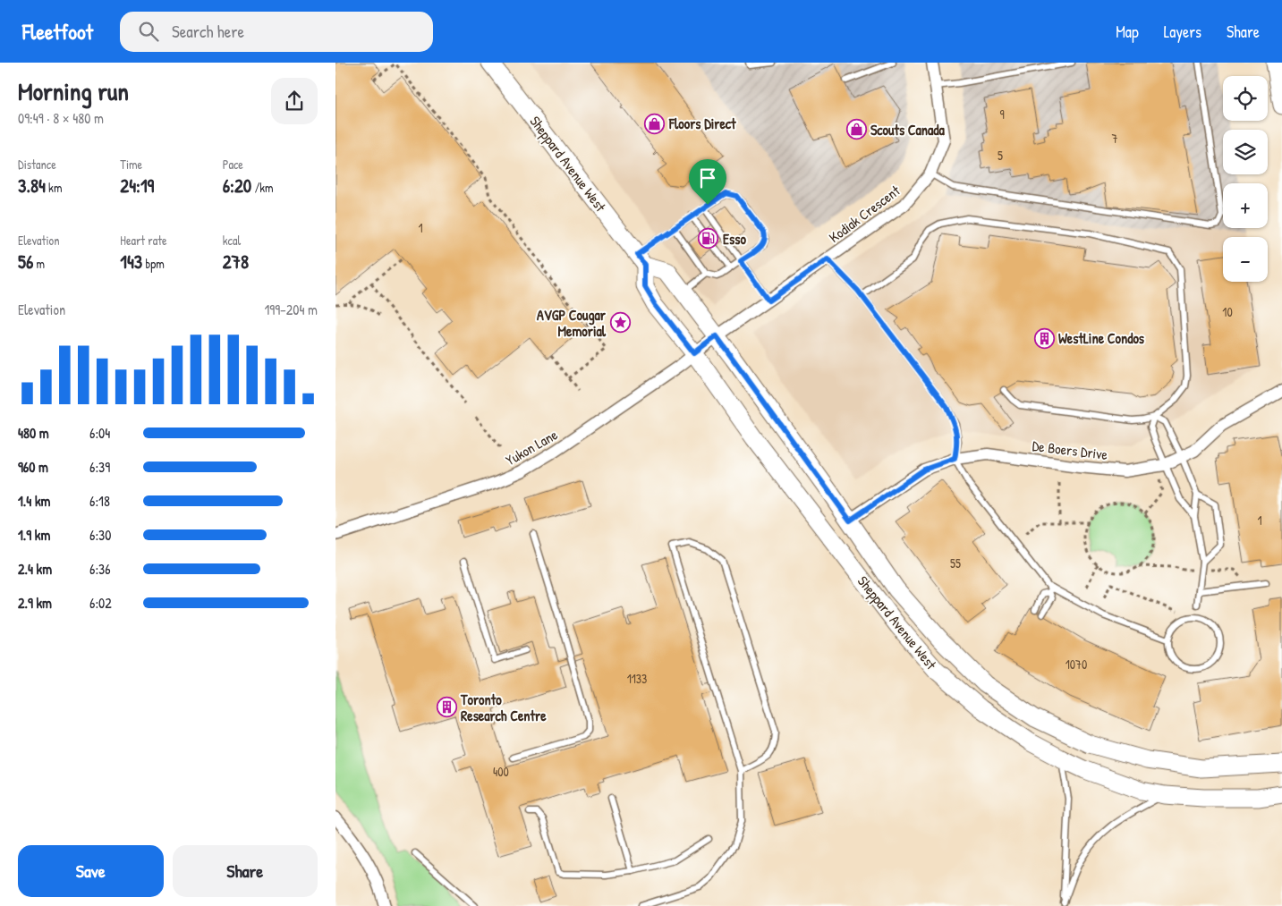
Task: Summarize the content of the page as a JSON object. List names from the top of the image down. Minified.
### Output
{"streets":{"main road":["Sheppard Avenue West"],"street":["Kodiak Crescent","Yukon Lane","De Boers Drive"]},"crossings":[["Sheppard Avenue West","Kodiak Crescent"],["Sheppard Avenue West","Yukon Lane"],["Sheppard Avenue West","De Boers Drive"],["Kodiak Crescent","Yukon Lane"]],"places":{"shop":["Floors Direct","Scouts Canada"],"fuel station":["Esso"],"place":["AVGP Cougar Memorial"],"building":["WestLine Condos","Toronto Research Centre"]},"house_numbers":["9","7","5","1","10","1","55","1070","1133","400"],"page":{"header":"Fleetfoot","search":"Search here","nav":["Map","Layers","Share"],"heading":["Morning run","09:49 · 8 × 480 m"],"map_buttons":["+","−"],"stats":[["Distance","3.84 km"],["Time","24:19"],["Pace","6:20 /km"],["Elevation","56 m"],["Heart rate","143 bpm"],["kcal","278"]],"chart":["Elevation","199–204 m"],"list":[{"name":"480 m","note":"6:04"},{"name":"960 m","note":"6:39"},{"name":"1.4 km","note":"6:18"},{"name":"1.9 km","note":"6:30"},{"name":"2.4 km","note":"6:36"},{"name":"2.9 km","note":"6:02"}],"buttons":["Save","Share"]}}
